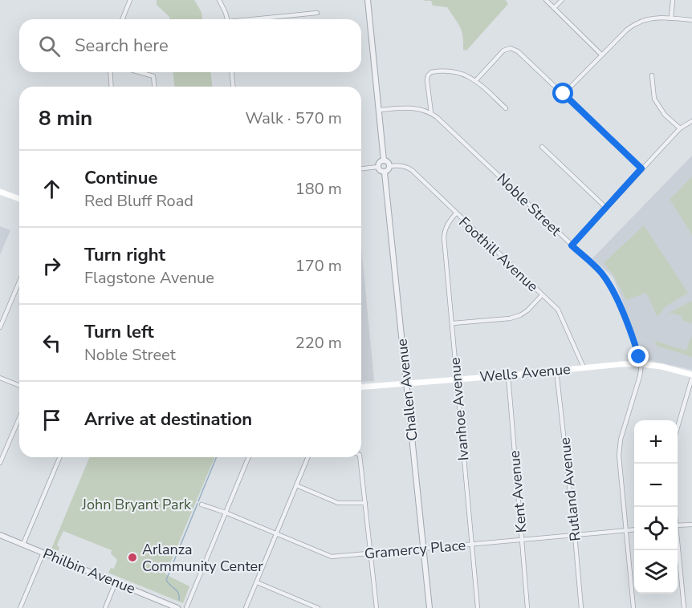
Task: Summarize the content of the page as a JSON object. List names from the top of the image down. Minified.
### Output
{"streets":{"main road":["Wells Avenue"],"street":["Noble Street","Foothill Avenue","Challen Avenue","Ivanhoe Avenue","Rutland Avenue","Kent Avenue","Gramercy Place","Philbin Avenue"]},"crossings":[["Noble Street","Wells Avenue"],["Foothill Avenue","Wells Avenue"],["Foothill Avenue","Challen Avenue"],["Foothill Avenue","Ivanhoe Avenue"],["Wells Avenue","Challen Avenue"],["Wells Avenue","Ivanhoe Avenue"],["Wells Avenue","Rutland Avenue"],["Wells Avenue","Kent Avenue"],["Challen Avenue","Gramercy Place"],["Ivanhoe Avenue","Gramercy Place"],["Rutland Avenue","Gramercy Place"],["Kent Avenue","Gramercy Place"]],"parks":["John Bryant Park"],"places":["Arlanza Community Center"],"page":{"search":"Search here","heading":["8 min","Walk · 570 m"],"list":[["Continue","Red Bluff Road","180 m"],["Turn right","Flagstone Avenue","170 m"],["Turn left","Noble Street","220 m"],"Arrive at destination"],"map_buttons":["+","−"]}}
